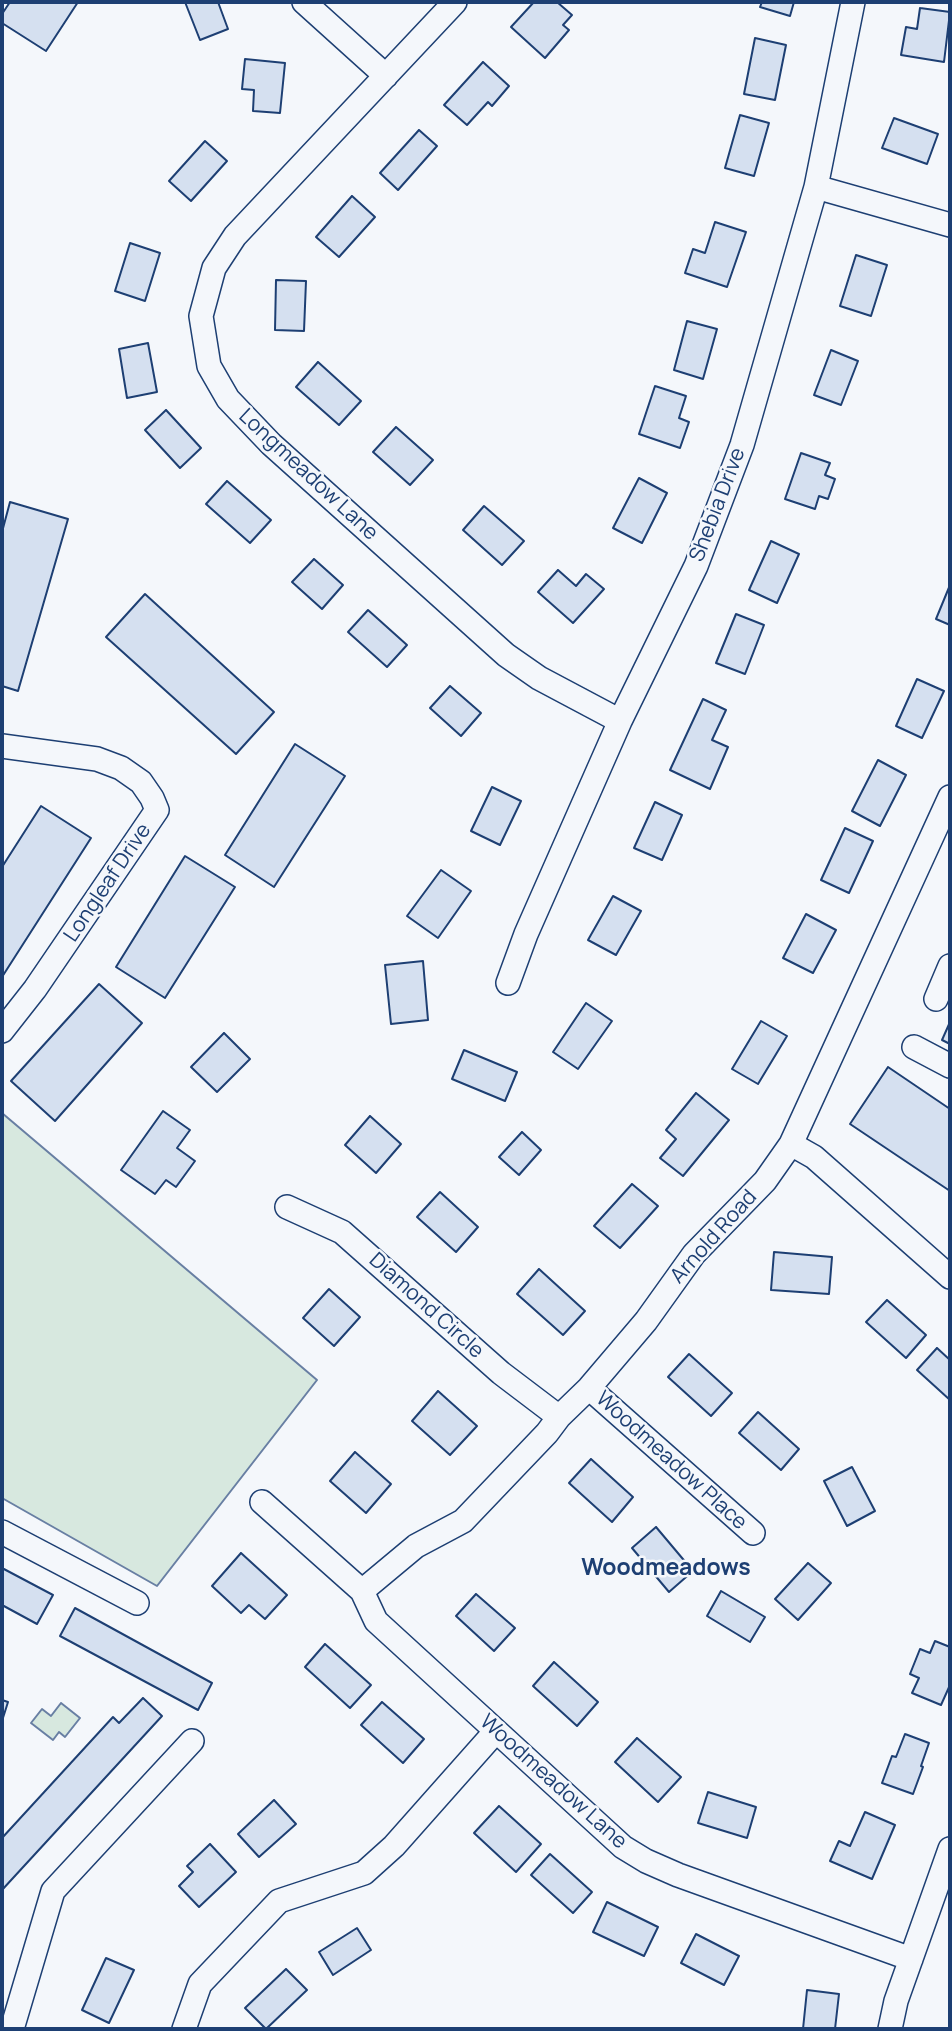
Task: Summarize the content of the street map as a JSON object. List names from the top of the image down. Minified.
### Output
{"streets":{"street":["Longmeadow Lane","Shebia Drive","Longleaf Drive","Arnold Road","Diamond Circle","Woodmeadow Place","Woodmeadow Lane"]},"crossings":[["Longmeadow Lane","Shebia Drive"],["Arnold Road","Diamond Circle"],["Arnold Road","Woodmeadow Place"],["Arnold Road","Woodmeadow Lane"]],"districts":["Woodmeadows"]}
